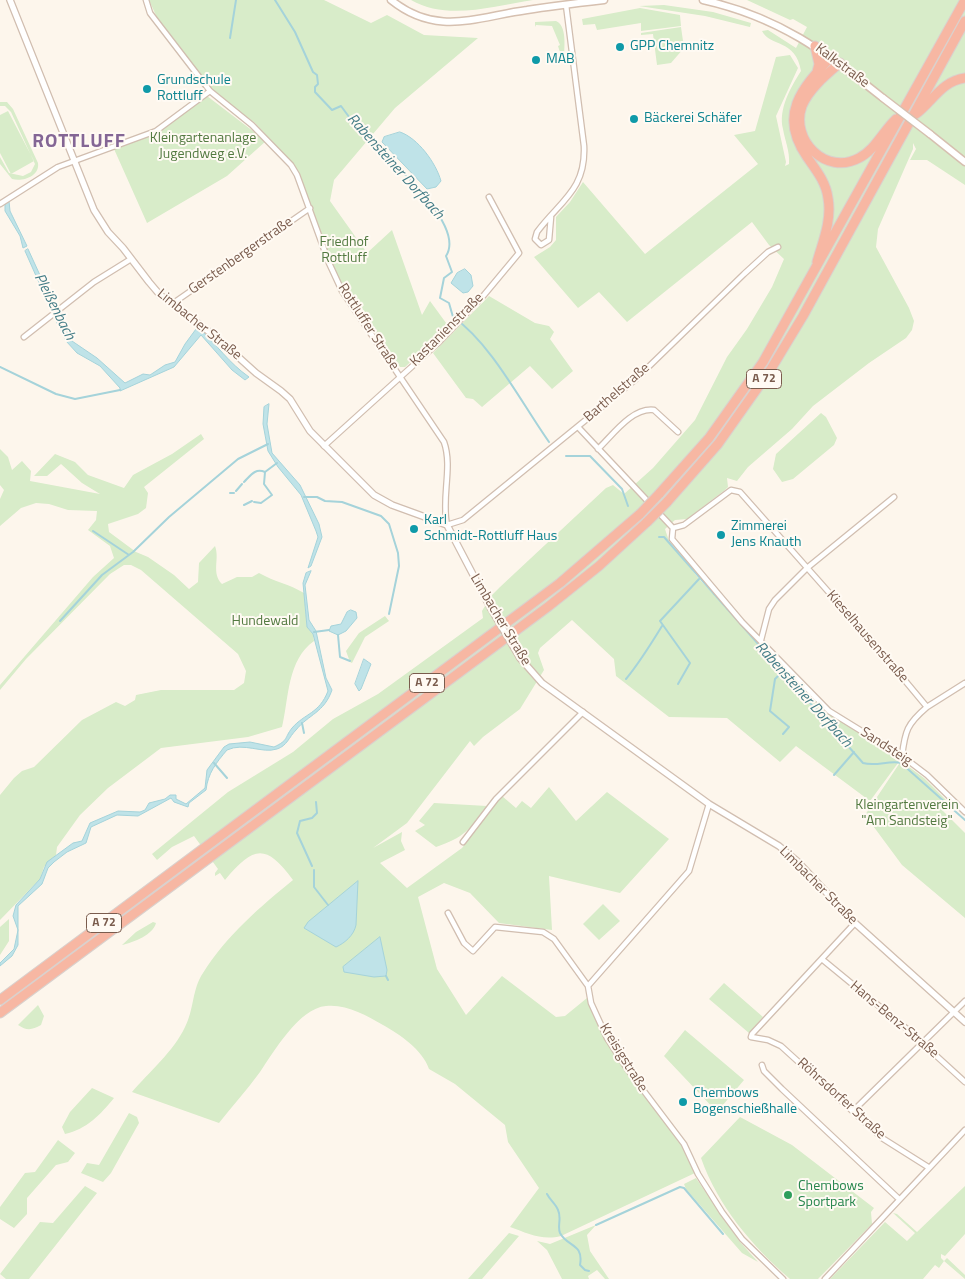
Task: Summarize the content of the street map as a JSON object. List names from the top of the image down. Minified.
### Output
{"streets":{"highway":["A 72"],"main road":["Kalkstraße"],"street":["Gerstenbergerstraße","Limbacher Straße","Rottluffer Straße","Kastanienstraße","Barthelstraße","Kieselhausenstraße","Sandsteig","Hans-Benz-Straße","Kreisigstraße","Röhrsdorfer Straße"]},"crossings":[["Gerstenbergerstraße","Limbacher Straße"],["Gerstenbergerstraße","Rottluffer Straße"],["Limbacher Straße","Rottluffer Straße"],["Limbacher Straße","Kastanienstraße"],["Limbacher Straße","Barthelstraße"],["Rottluffer Straße","Kastanienstraße"],["Rottluffer Straße","Barthelstraße"],["Kieselhausenstraße","Sandsteig"],["Hans-Benz-Straße","Röhrsdorfer Straße"]],"districts":["ROTTLUFF"],"water":["Rabensteiner Dorfbach","Pleißenbach"],"parks":["Kleingartenanlage Jugendweg e.V.","Friedhof Rottluff","Hundewald","Kleingartenverein \"Am Sandsteig\""],"places":["GPP Chemnitz","MAB","Grundschule Rottluff","Bäckerei Schäfer","Karl Schmidt-Rottluff Haus","Zimmerei Jens Knauth","Chembows Bogenschießhalle","Chembows Sportpark"]}
